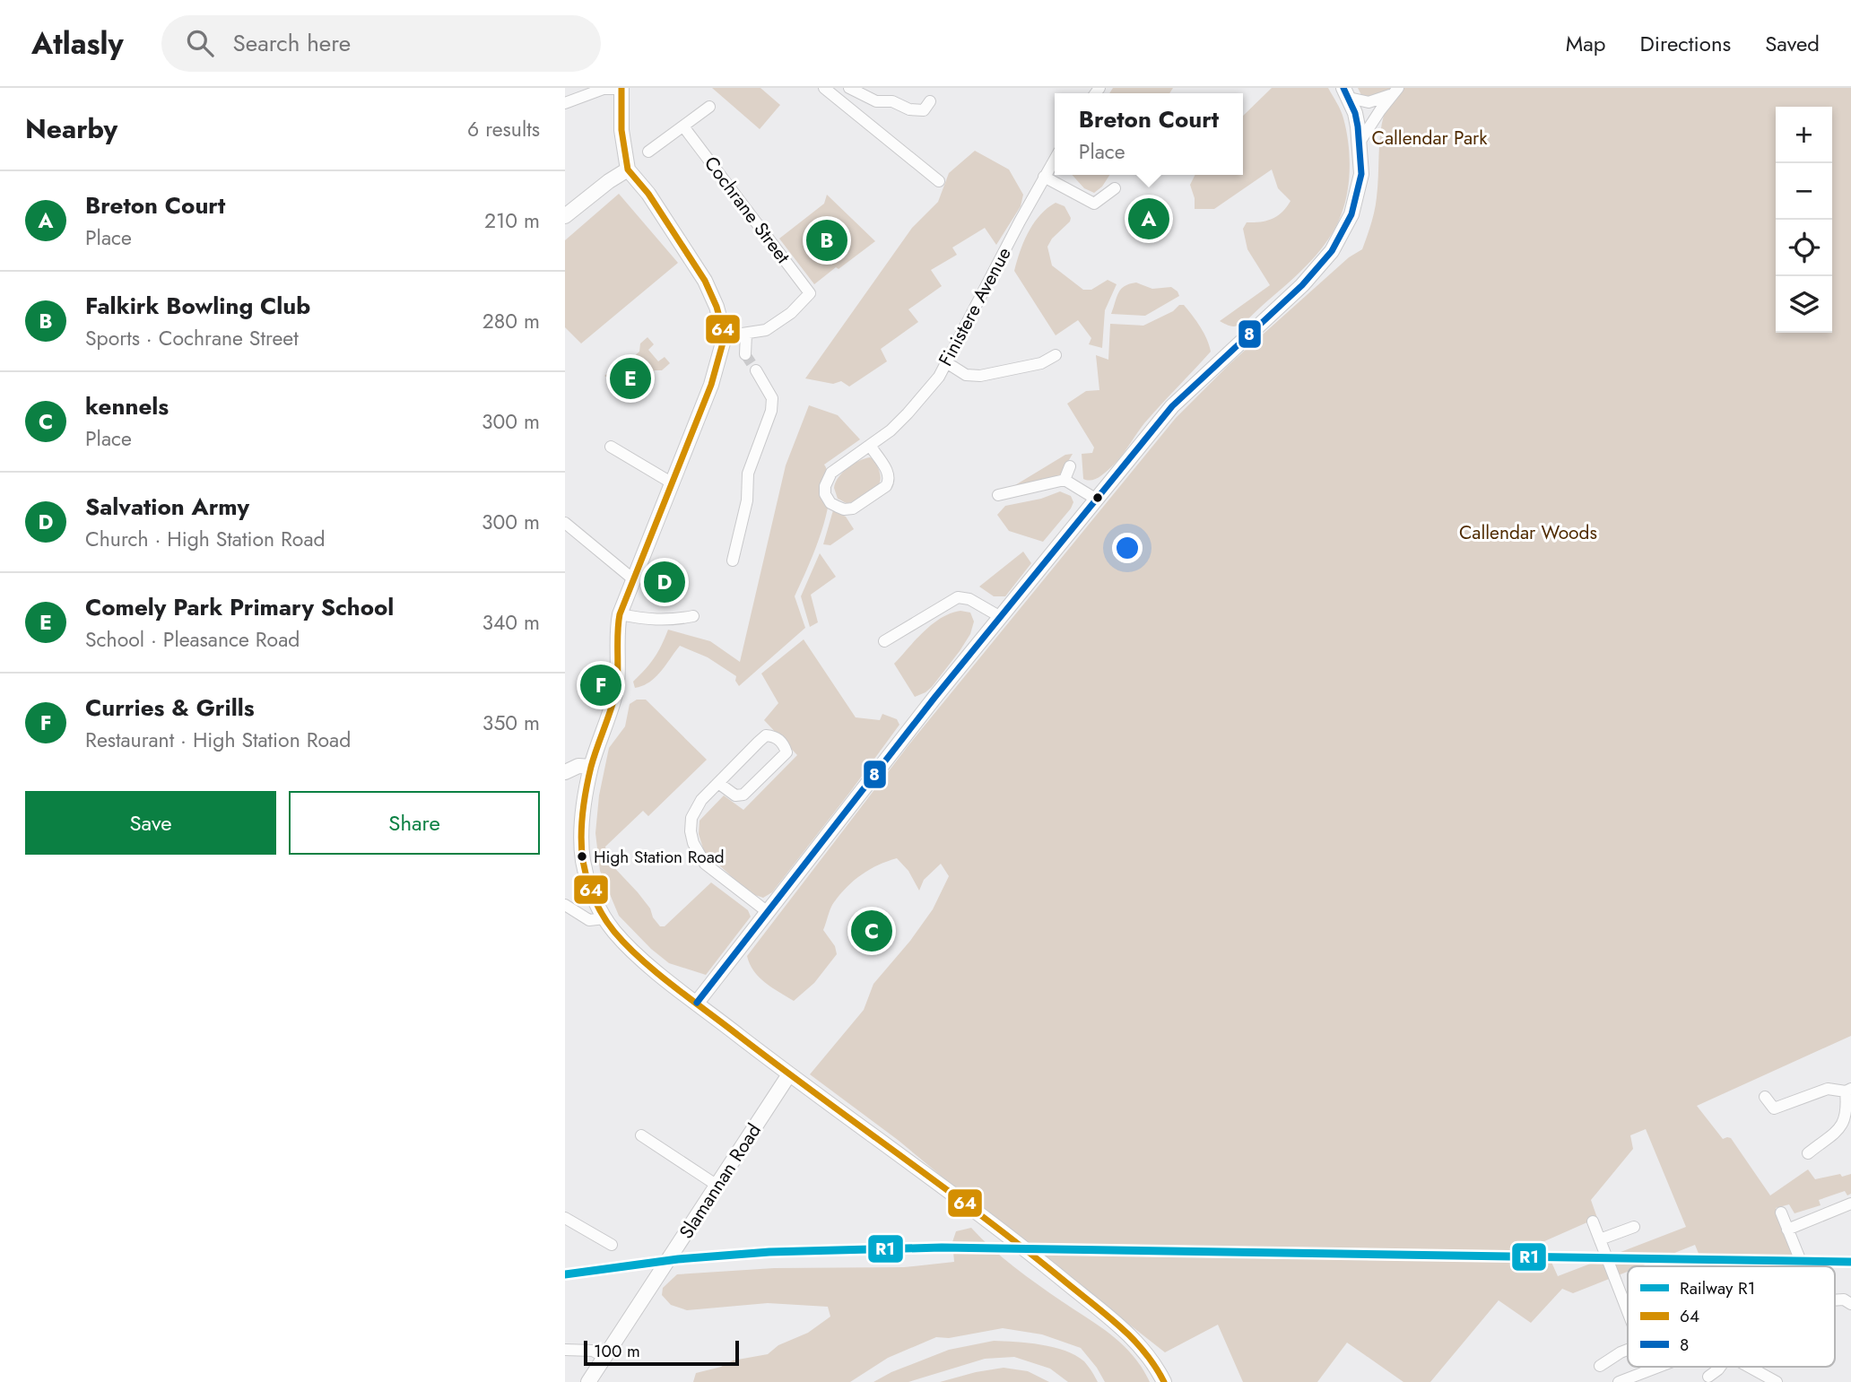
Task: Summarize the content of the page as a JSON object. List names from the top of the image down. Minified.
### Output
{"streets":{"main road":["Slamannan Road"],"street":["Cochrane Street","Finistere Avenue"]},"parks":["Callendar Park","Callendar Woods"],"places":["High Station Road"],"lines":["transit line 64","transit line 8","rail line R1"],"legend":["Railway R1","64","8"],"scale_bar":"100 m","page":{"header":"Atlasly","search":"Search here","nav":["Map","Directions","Saved"],"heading":["Nearby","6 results"],"popup":["Breton Court","Place"],"map_buttons":["+","−"],"list":[{"mark":"A","name":"Breton Court","note":"Place","value":"210 m"},{"mark":"B","name":"Falkirk Bowling Club","note":"Sports · Cochrane Street","value":"280 m"},{"mark":"C","name":"kennels","note":"Place","value":"300 m"},{"mark":"D","name":"Salvation Army","note":"Church · High Station Road","value":"300 m"},{"mark":"E","name":"Comely Park Primary School","note":"School · Pleasance Road","value":"340 m"},{"mark":"F","name":"Curries & Grills","note":"Restaurant · High Station Road","value":"350 m"}],"pins":["A","B","E","D","F","C"],"buttons":["Save","Share"],"scale":"100 m"}}
